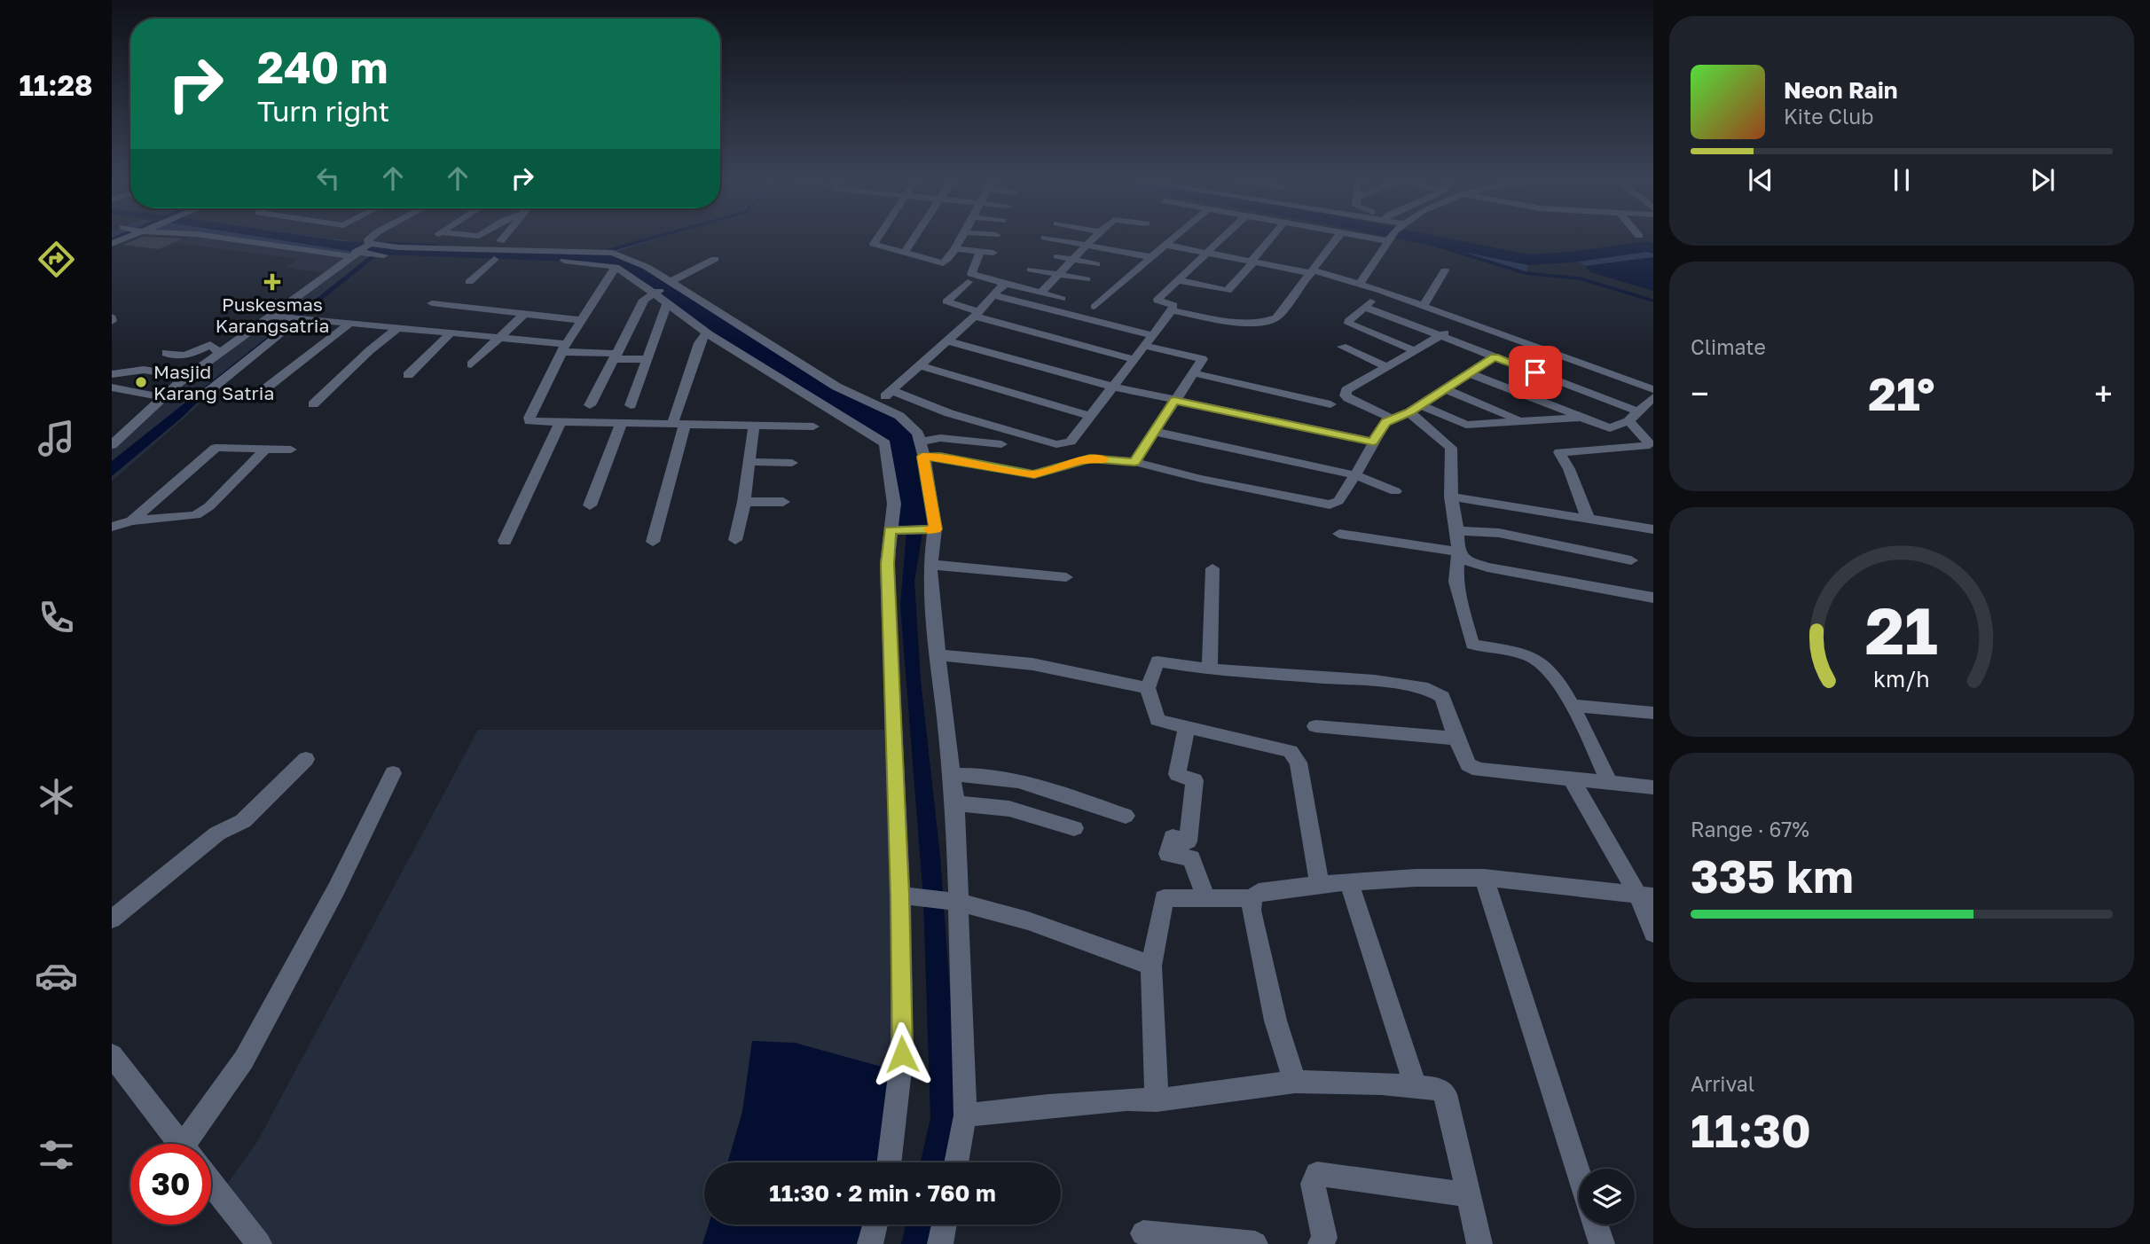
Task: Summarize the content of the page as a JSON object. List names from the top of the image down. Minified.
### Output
{"places":{"health":["Puskesmas Karangsatria"],"other":["Masjid Karang Satria"]},"page":{"tabs":"11:28","turn":["240 m","Turn right"],"song":["Neon Rain","Kite Club"],"tile":["Climate",["Range · 67%","335 km"],["Arrival","11:30"]],"heat":["−","21°","+"],"limit":"30","trip":"11:30 · 2 min · 760 m","gauge":["21","km/h"]}}
